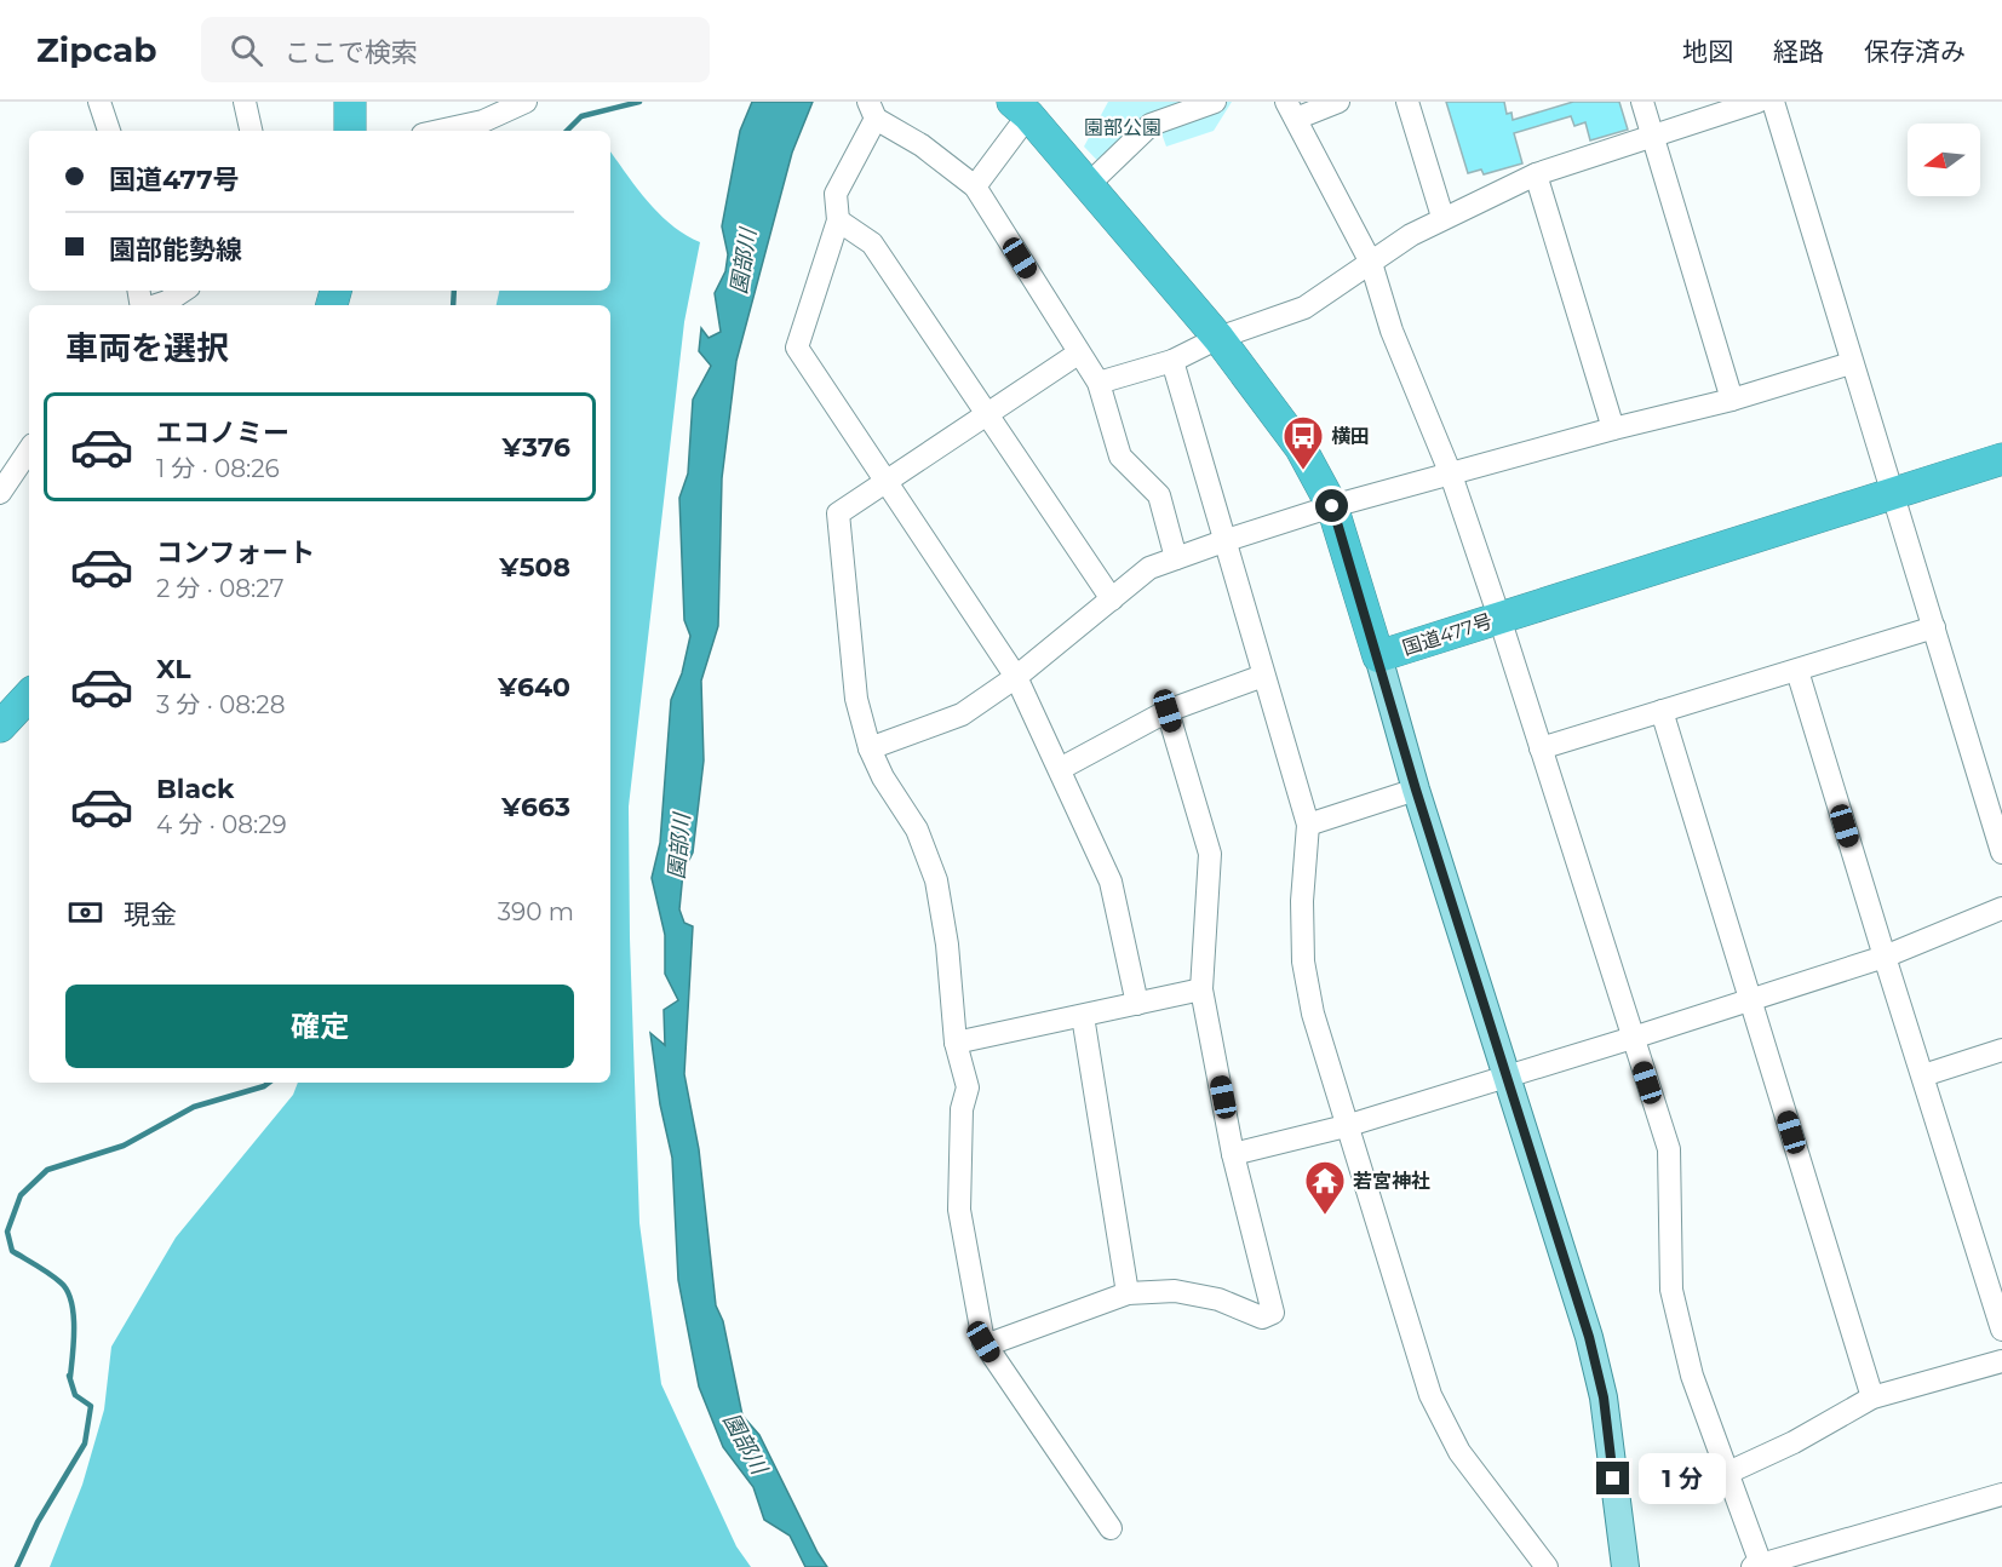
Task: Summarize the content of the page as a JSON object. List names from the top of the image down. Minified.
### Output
{"streets":{"highway":["国道477号"]},"water":["園部川"],"parks":["園部公園"],"places":{"bus stop":["横田"],"temple":["若宮神社"]},"north":"left","page":{"header":"Zipcab","search":"ここで検索","nav":["地図","経路","保存済み"],"banner":["国道477号","園部能勢線"],"heading":"車両を選択","list":[{"name":"エコノミー","note":"1 分 · 08:26","value":"¥376"},{"name":"コンフォート","note":"2 分 · 08:27","value":"¥508"},{"name":"XL","note":"3 分 · 08:28","value":"¥640"},{"name":"Black","note":"4 分 · 08:29","value":"¥663"}],"pay":["現金","390 m"],"buttons":"確定","bubble":"1 分"}}
